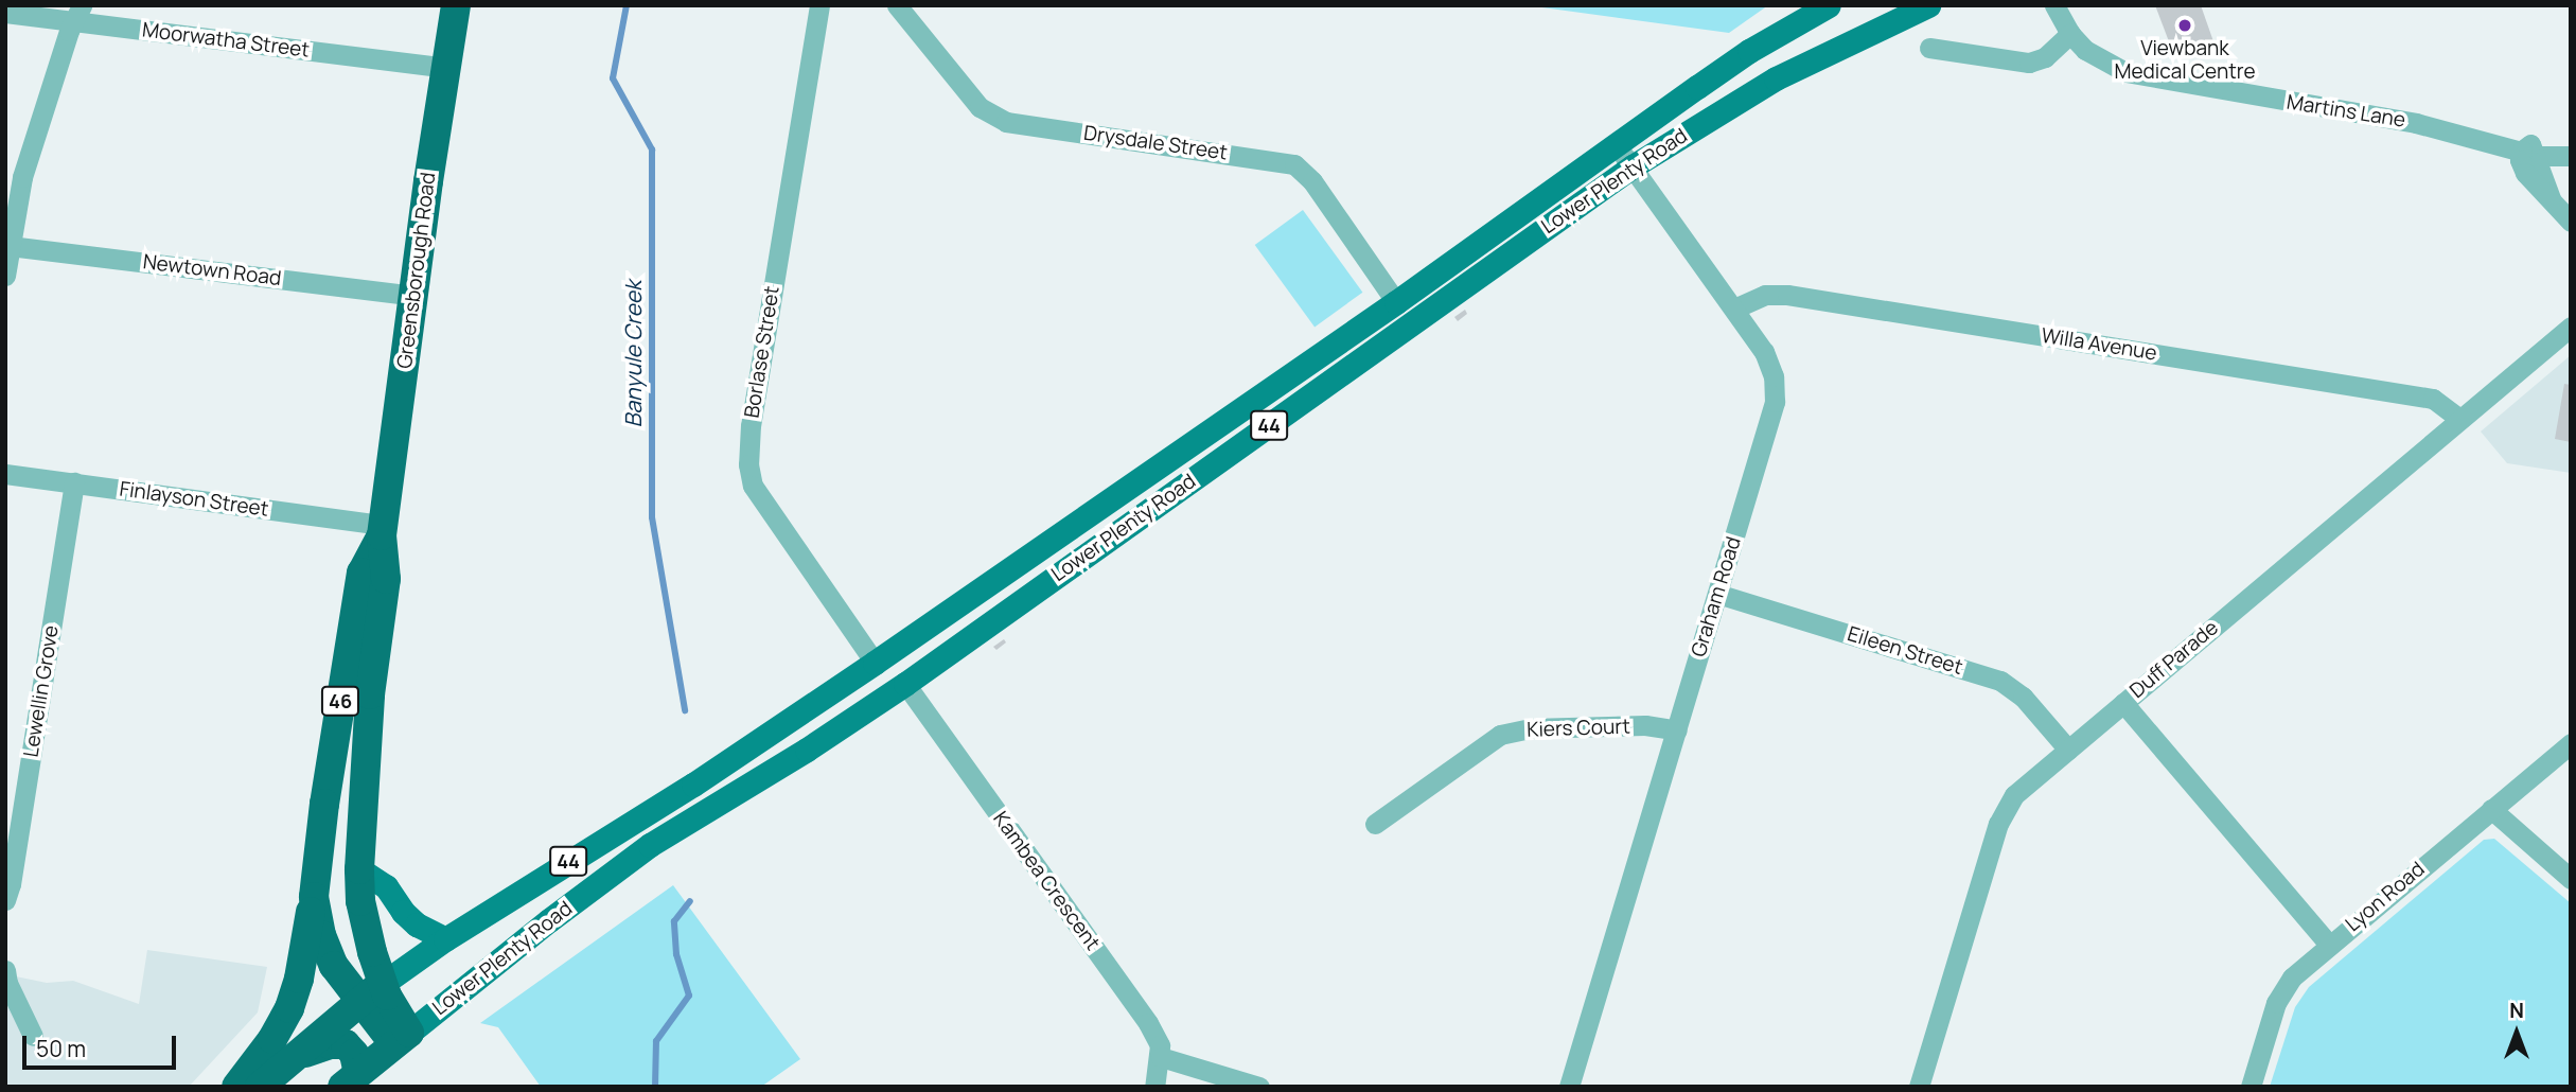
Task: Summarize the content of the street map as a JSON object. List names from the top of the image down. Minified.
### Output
{"streets":{"highway":["Lower Plenty Road","Greensborough Road","44","46"],"street":["Moorwatha Street","Martins Lane","Drysdale Street","Newtown Road","Willa Avenue","Borlase Street","Finlayson Street","Graham Road","Eileen Street","Duff Parade","Lewellin Grove","Kiers Court","Kambea Crescent","Lyon Road"]},"crossings":[["Moorwatha Street","Greensborough Road"],["Drysdale Street","Lower Plenty Road"],["Lower Plenty Road","Greensborough Road"],["Lower Plenty Road","Borlase Street"],["Lower Plenty Road","Graham Road"],["Lower Plenty Road","Kambea Crescent"],["Newtown Road","Greensborough Road"],["Greensborough Road","Finlayson Street"],["Greensborough Road","46"],["Willa Avenue","Graham Road"],["Willa Avenue","Duff Parade"],["Finlayson Street","Lewellin Grove"],["Graham Road","Eileen Street"],["Graham Road","Kiers Court"],["Eileen Street","Duff Parade"]],"water":["Banyule Creek"],"places":["Viewbank Medical Centre"],"scale_bar":"50 m","north":"top"}
